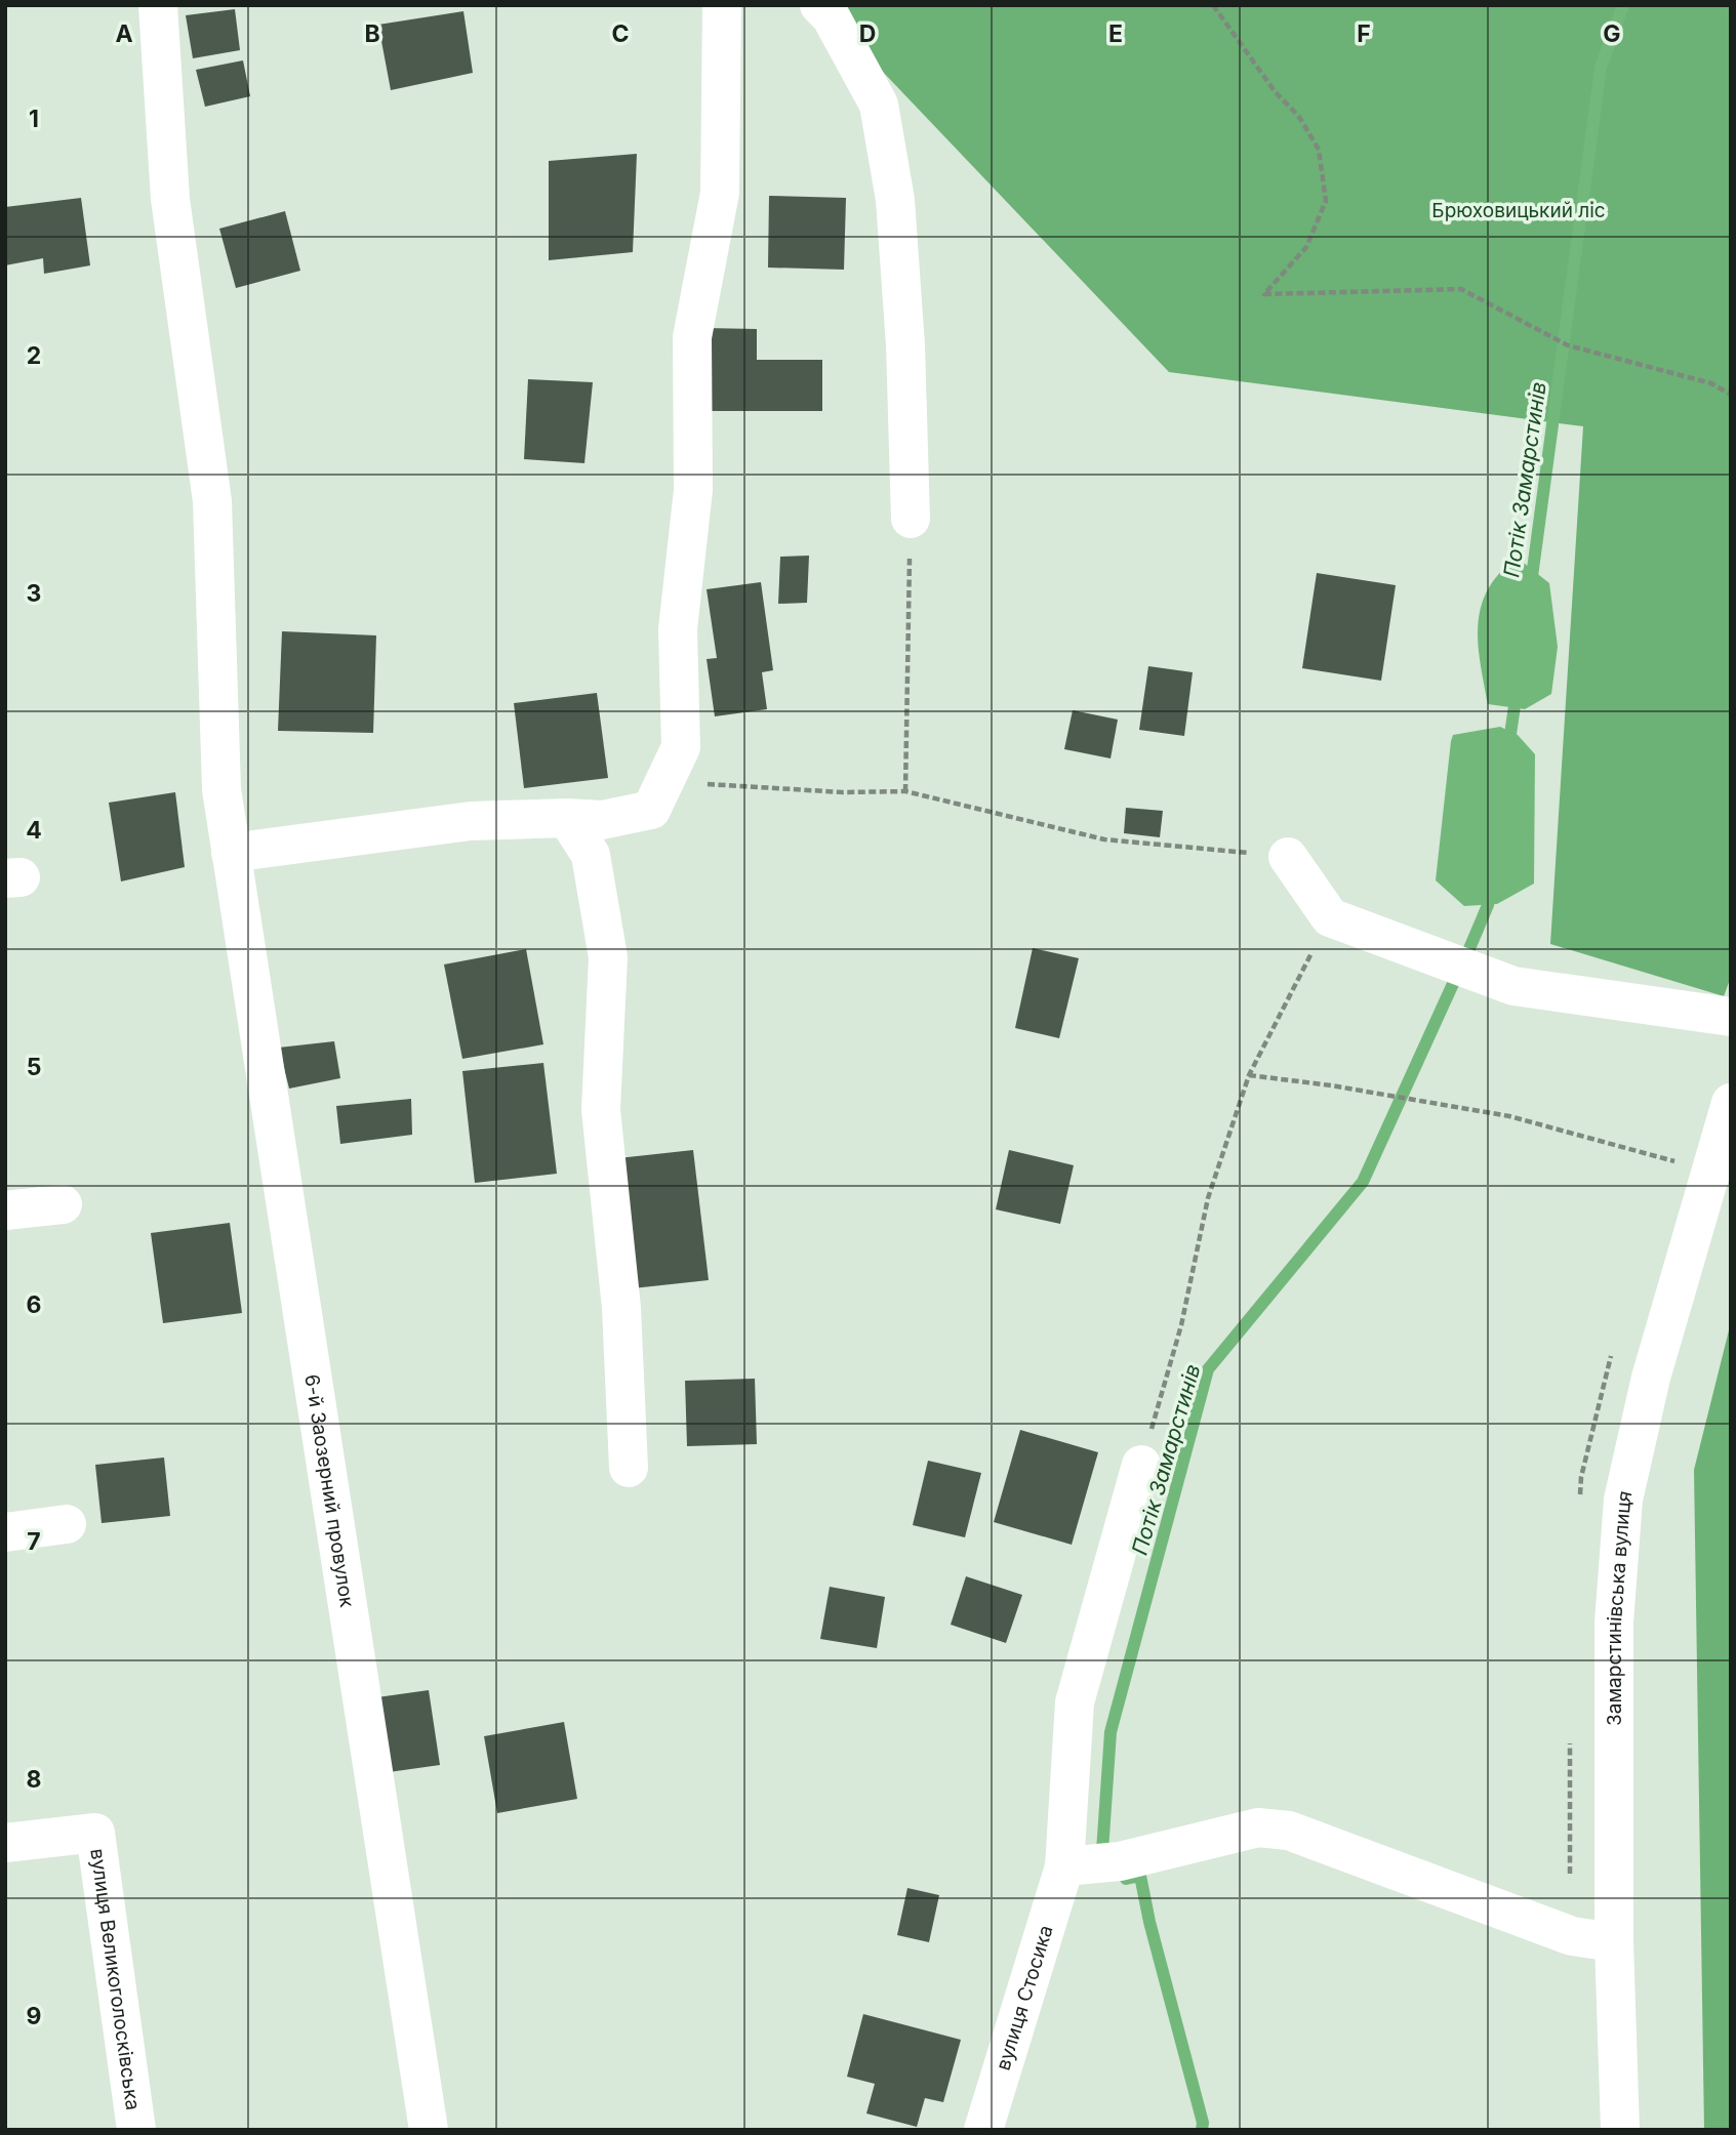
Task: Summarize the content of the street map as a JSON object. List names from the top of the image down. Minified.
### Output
{"streets":{"street":["6-й Заозерний провулок","Замарстинівська вулиця","вулиця Великоголосківська","вулиця Стосика"]},"water":["Потік Замарстинів"],"parks":["Брюховицький ліс"],"grid":{"columns":["A","B","C","D","E","F","G"],"rows":["1","2","3","4","5","6","7","8","9"]}}
